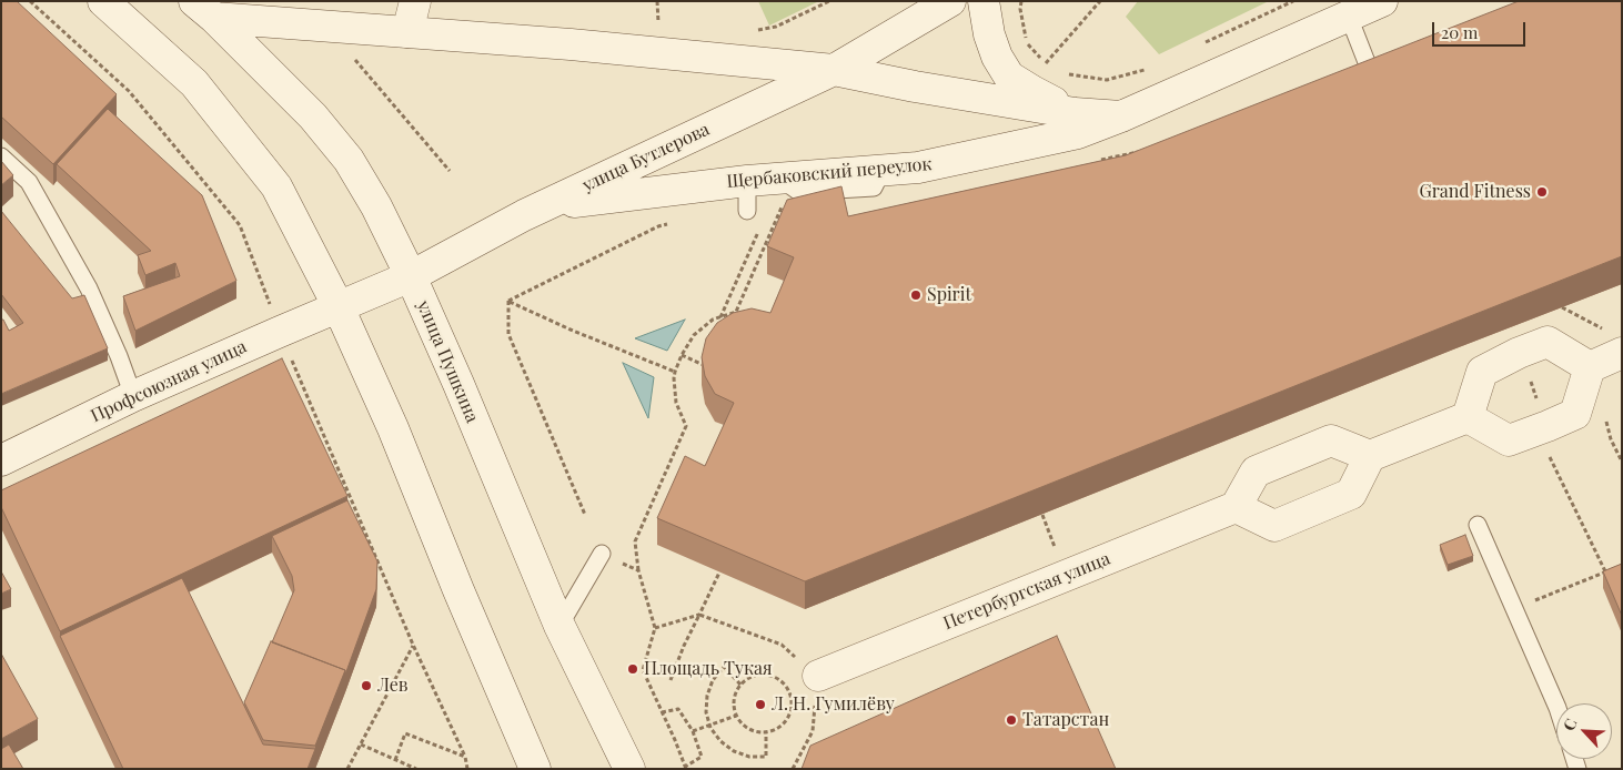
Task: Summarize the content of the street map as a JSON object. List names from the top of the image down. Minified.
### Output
{"streets":{"main road":["улица Бутлерова","Щербаковский переулок","улица Пушкина","Профсоюзная улица","Петербургская улица"]},"crossings":[["улица Бутлерова","Щербаковский переулок"],["улица Бутлерова","улица Пушкина"],["улица Бутлерова","Профсоюзная улица"]],"places":["Grand Fitness","Spirit","Площадь Тукая","Лев","Л. Н. Гумилёву","Татарстан"],"scale_bar":"20 m","north":"top left"}
